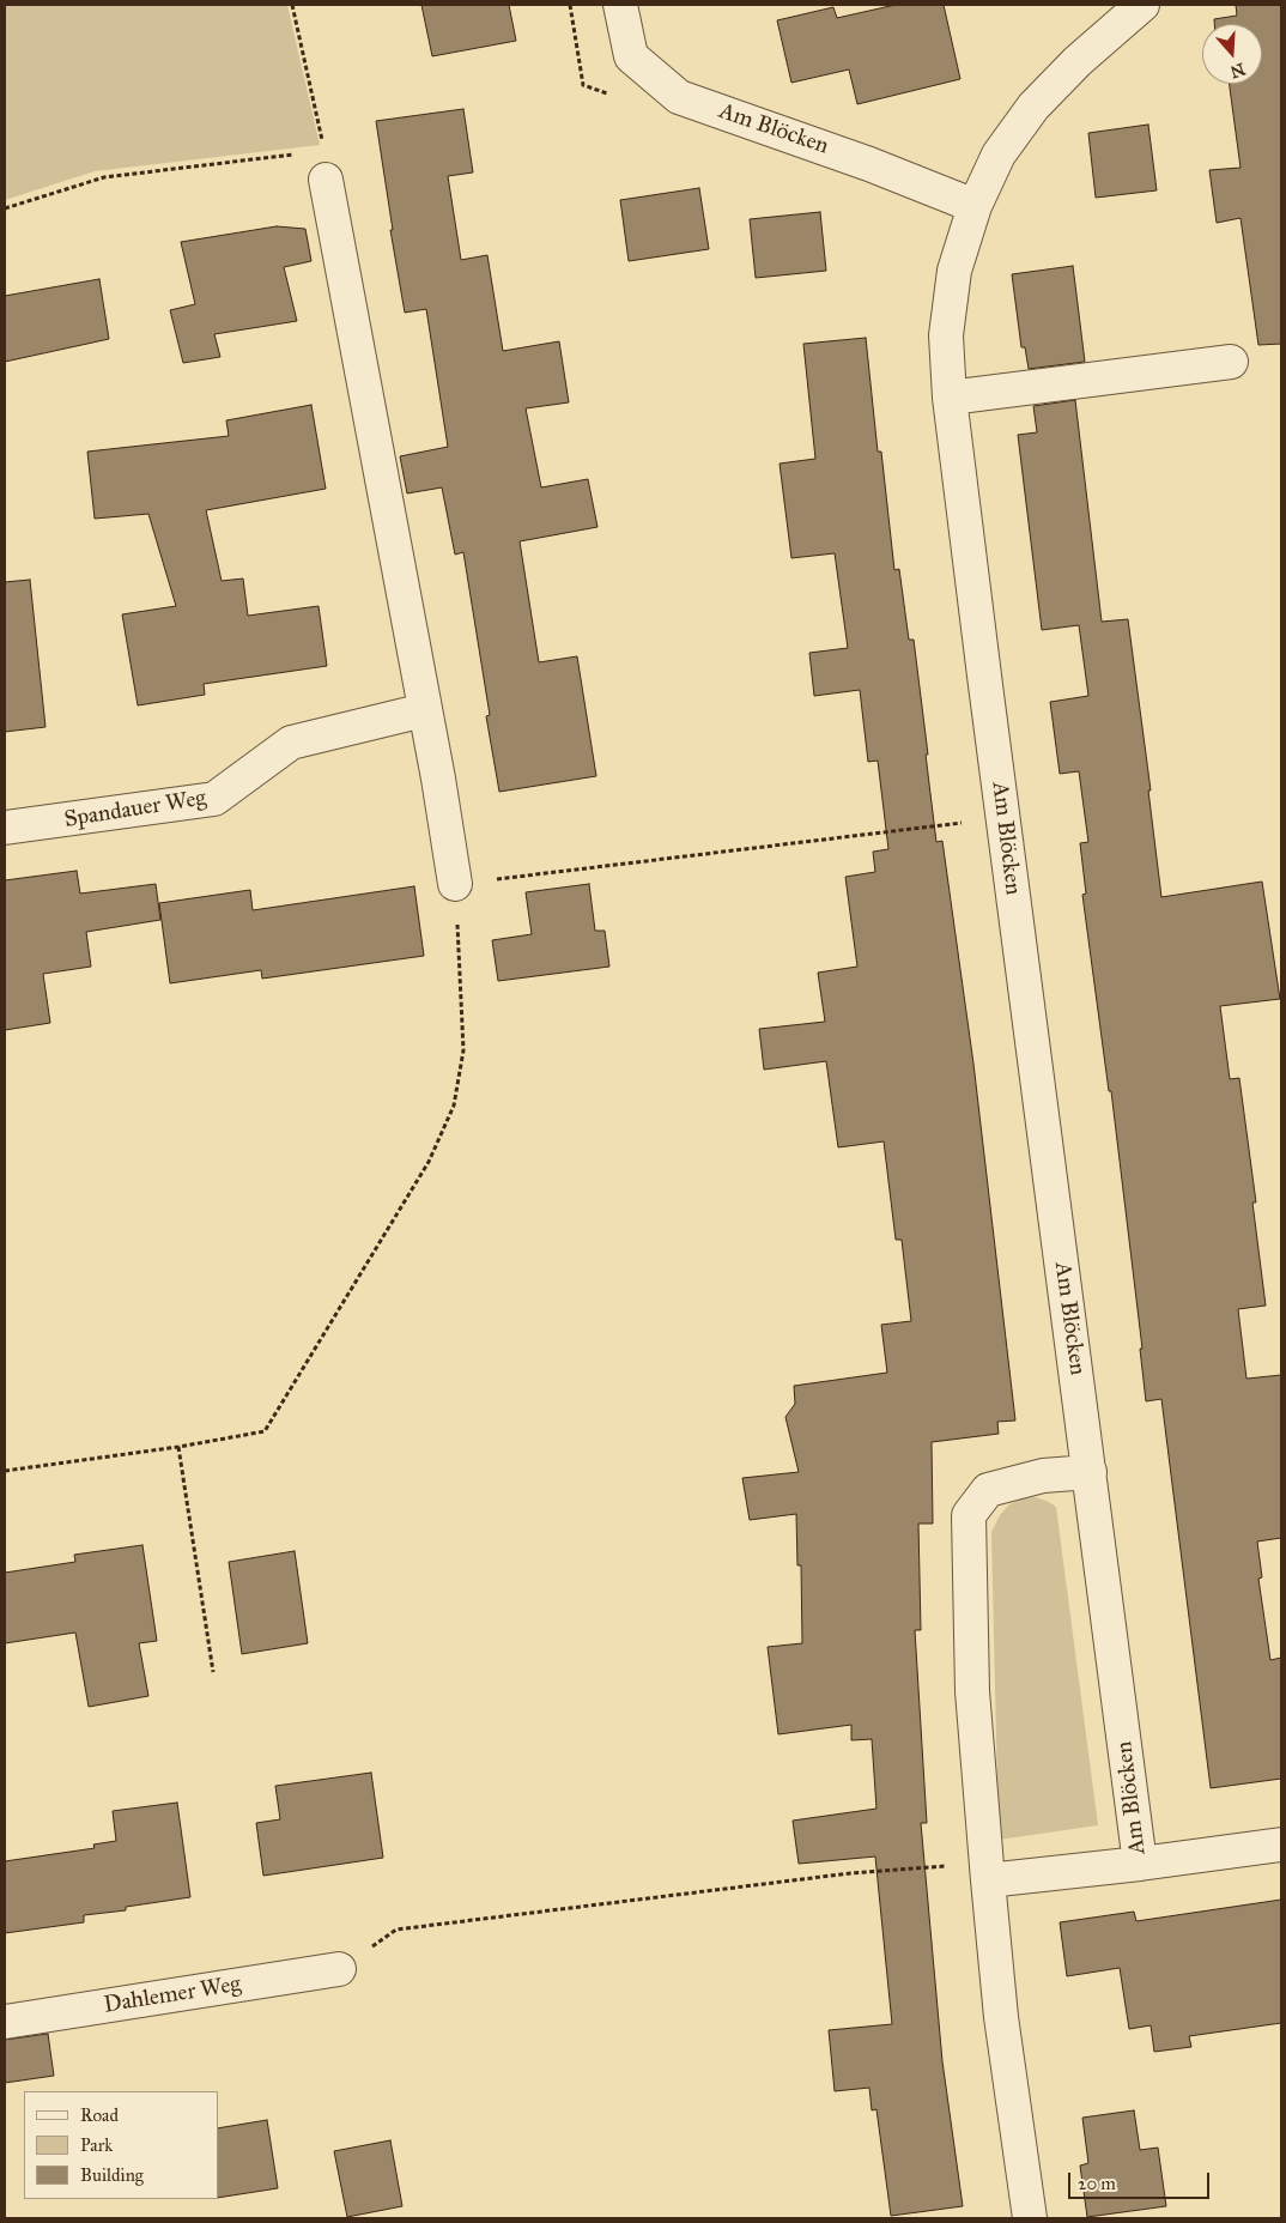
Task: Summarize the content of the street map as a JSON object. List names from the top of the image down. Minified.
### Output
{"streets":{"street":["Am Blöcken","Spandauer Weg","Dahlemer Weg"]},"legend":["Road","Park","Building"],"scale_bar":"20 m","north":"bottom"}
